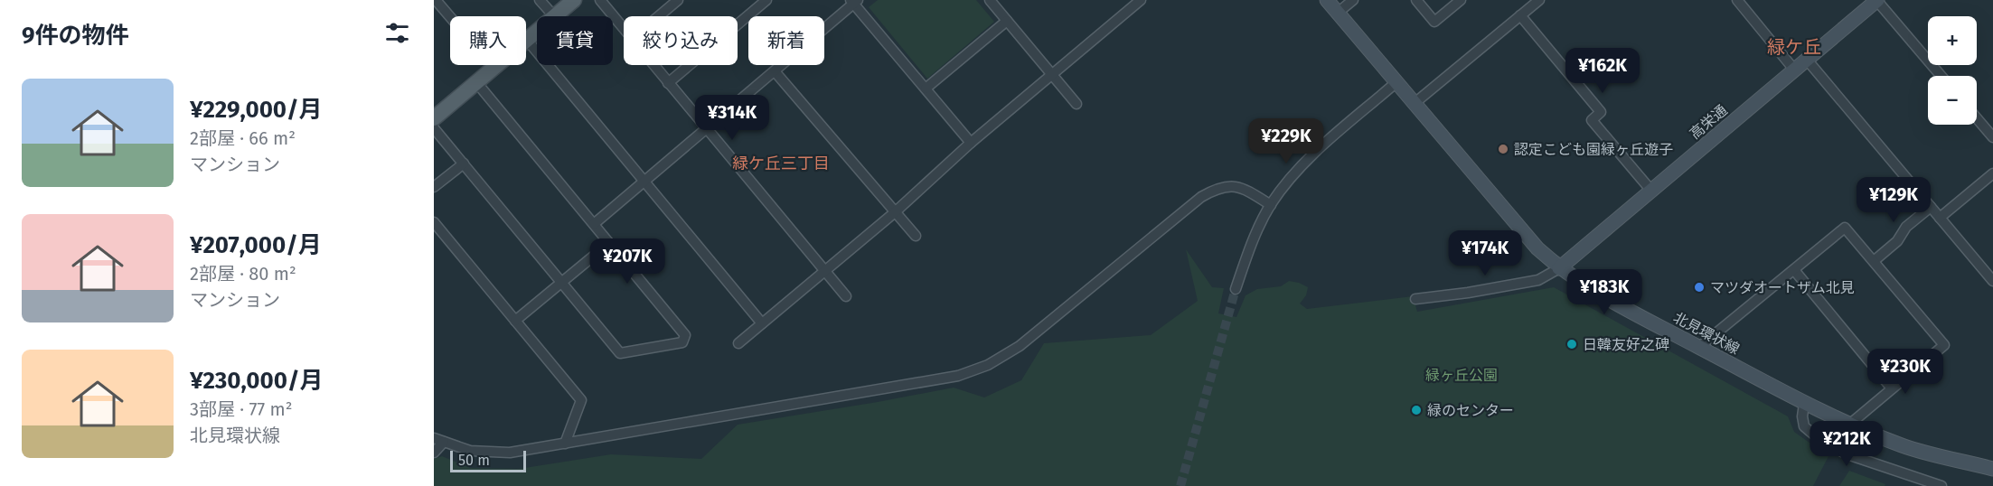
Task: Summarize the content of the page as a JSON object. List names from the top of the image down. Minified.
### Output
{"streets":{"main road":["高栄通","北見環状線"]},"crossings":[["高栄通","北見環状線"]],"districts":["緑ケ丘","緑ケ丘三丁目"],"parks":["緑ヶ丘公園"],"places":["認定こども園緑ヶ丘遊子","マツダオートザム北見","日韓友好之碑","緑のセンター"],"scale_bar":"50 m","page":{"heading":"9件の物件","map_buttons":["+","−"],"chip":["購入","賃貸","絞り込み","新着"],"price":["¥162K","¥314K","¥229K","¥129K","¥174K","¥207K","¥183K","¥230K","¥212K"],"list":[{"name":"¥229,000/月","note":"2部屋 · 66 m² · マンション"},{"name":"¥207,000/月","note":"2部屋 · 80 m² · マンション"},{"name":"¥230,000/月","note":"3部屋 · 77 m² · 北見環状線"}],"scale":"50 m"}}
